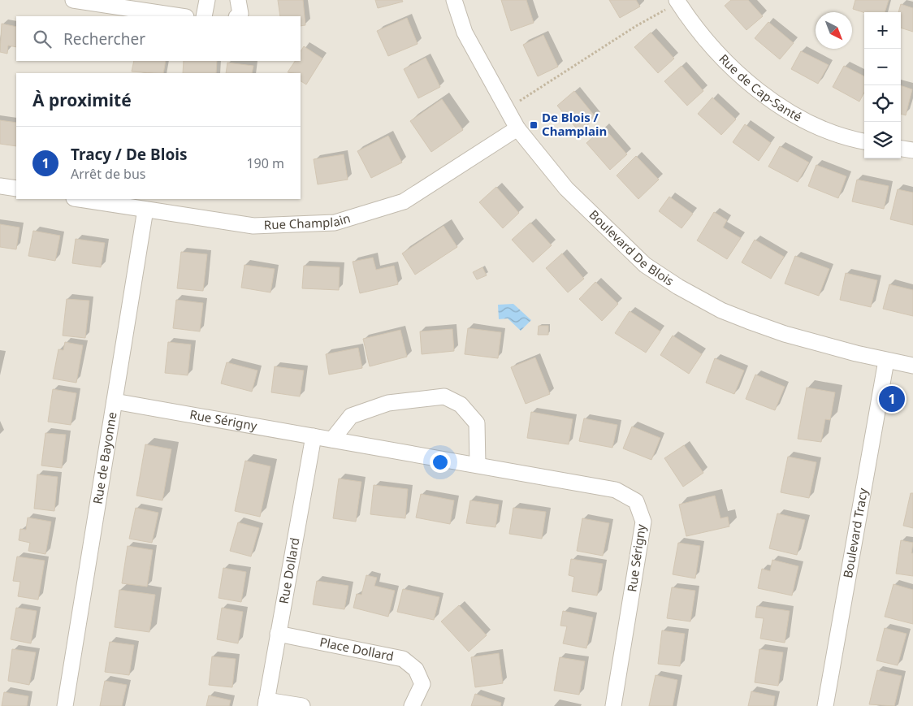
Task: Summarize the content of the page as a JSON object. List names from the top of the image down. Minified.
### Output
{"streets":{"street":["Rue de Cap-Santé","Rue Champlain","Boulevard De Blois","Rue Sérigny","Rue de Bayonne","Boulevard Tracy","Rue Dollard","Place Dollard"]},"crossings":[["Rue Champlain","Boulevard De Blois"],["Rue Champlain","Rue de Bayonne"],["Boulevard De Blois","Boulevard Tracy"],["Rue Sérigny","Rue de Bayonne"],["Rue Sérigny","Rue Dollard"],["Rue Dollard","Place Dollard"]],"places":{"transit":["De Blois / Champlain"]},"north":"bottom right","page":{"map_buttons":["+","−"],"search":"Rechercher","heading":"À proximité","list":[{"mark":"1","name":"Tracy / De Blois","note":"Arrêt de bus","value":"190 m"}],"pins":"1"}}
